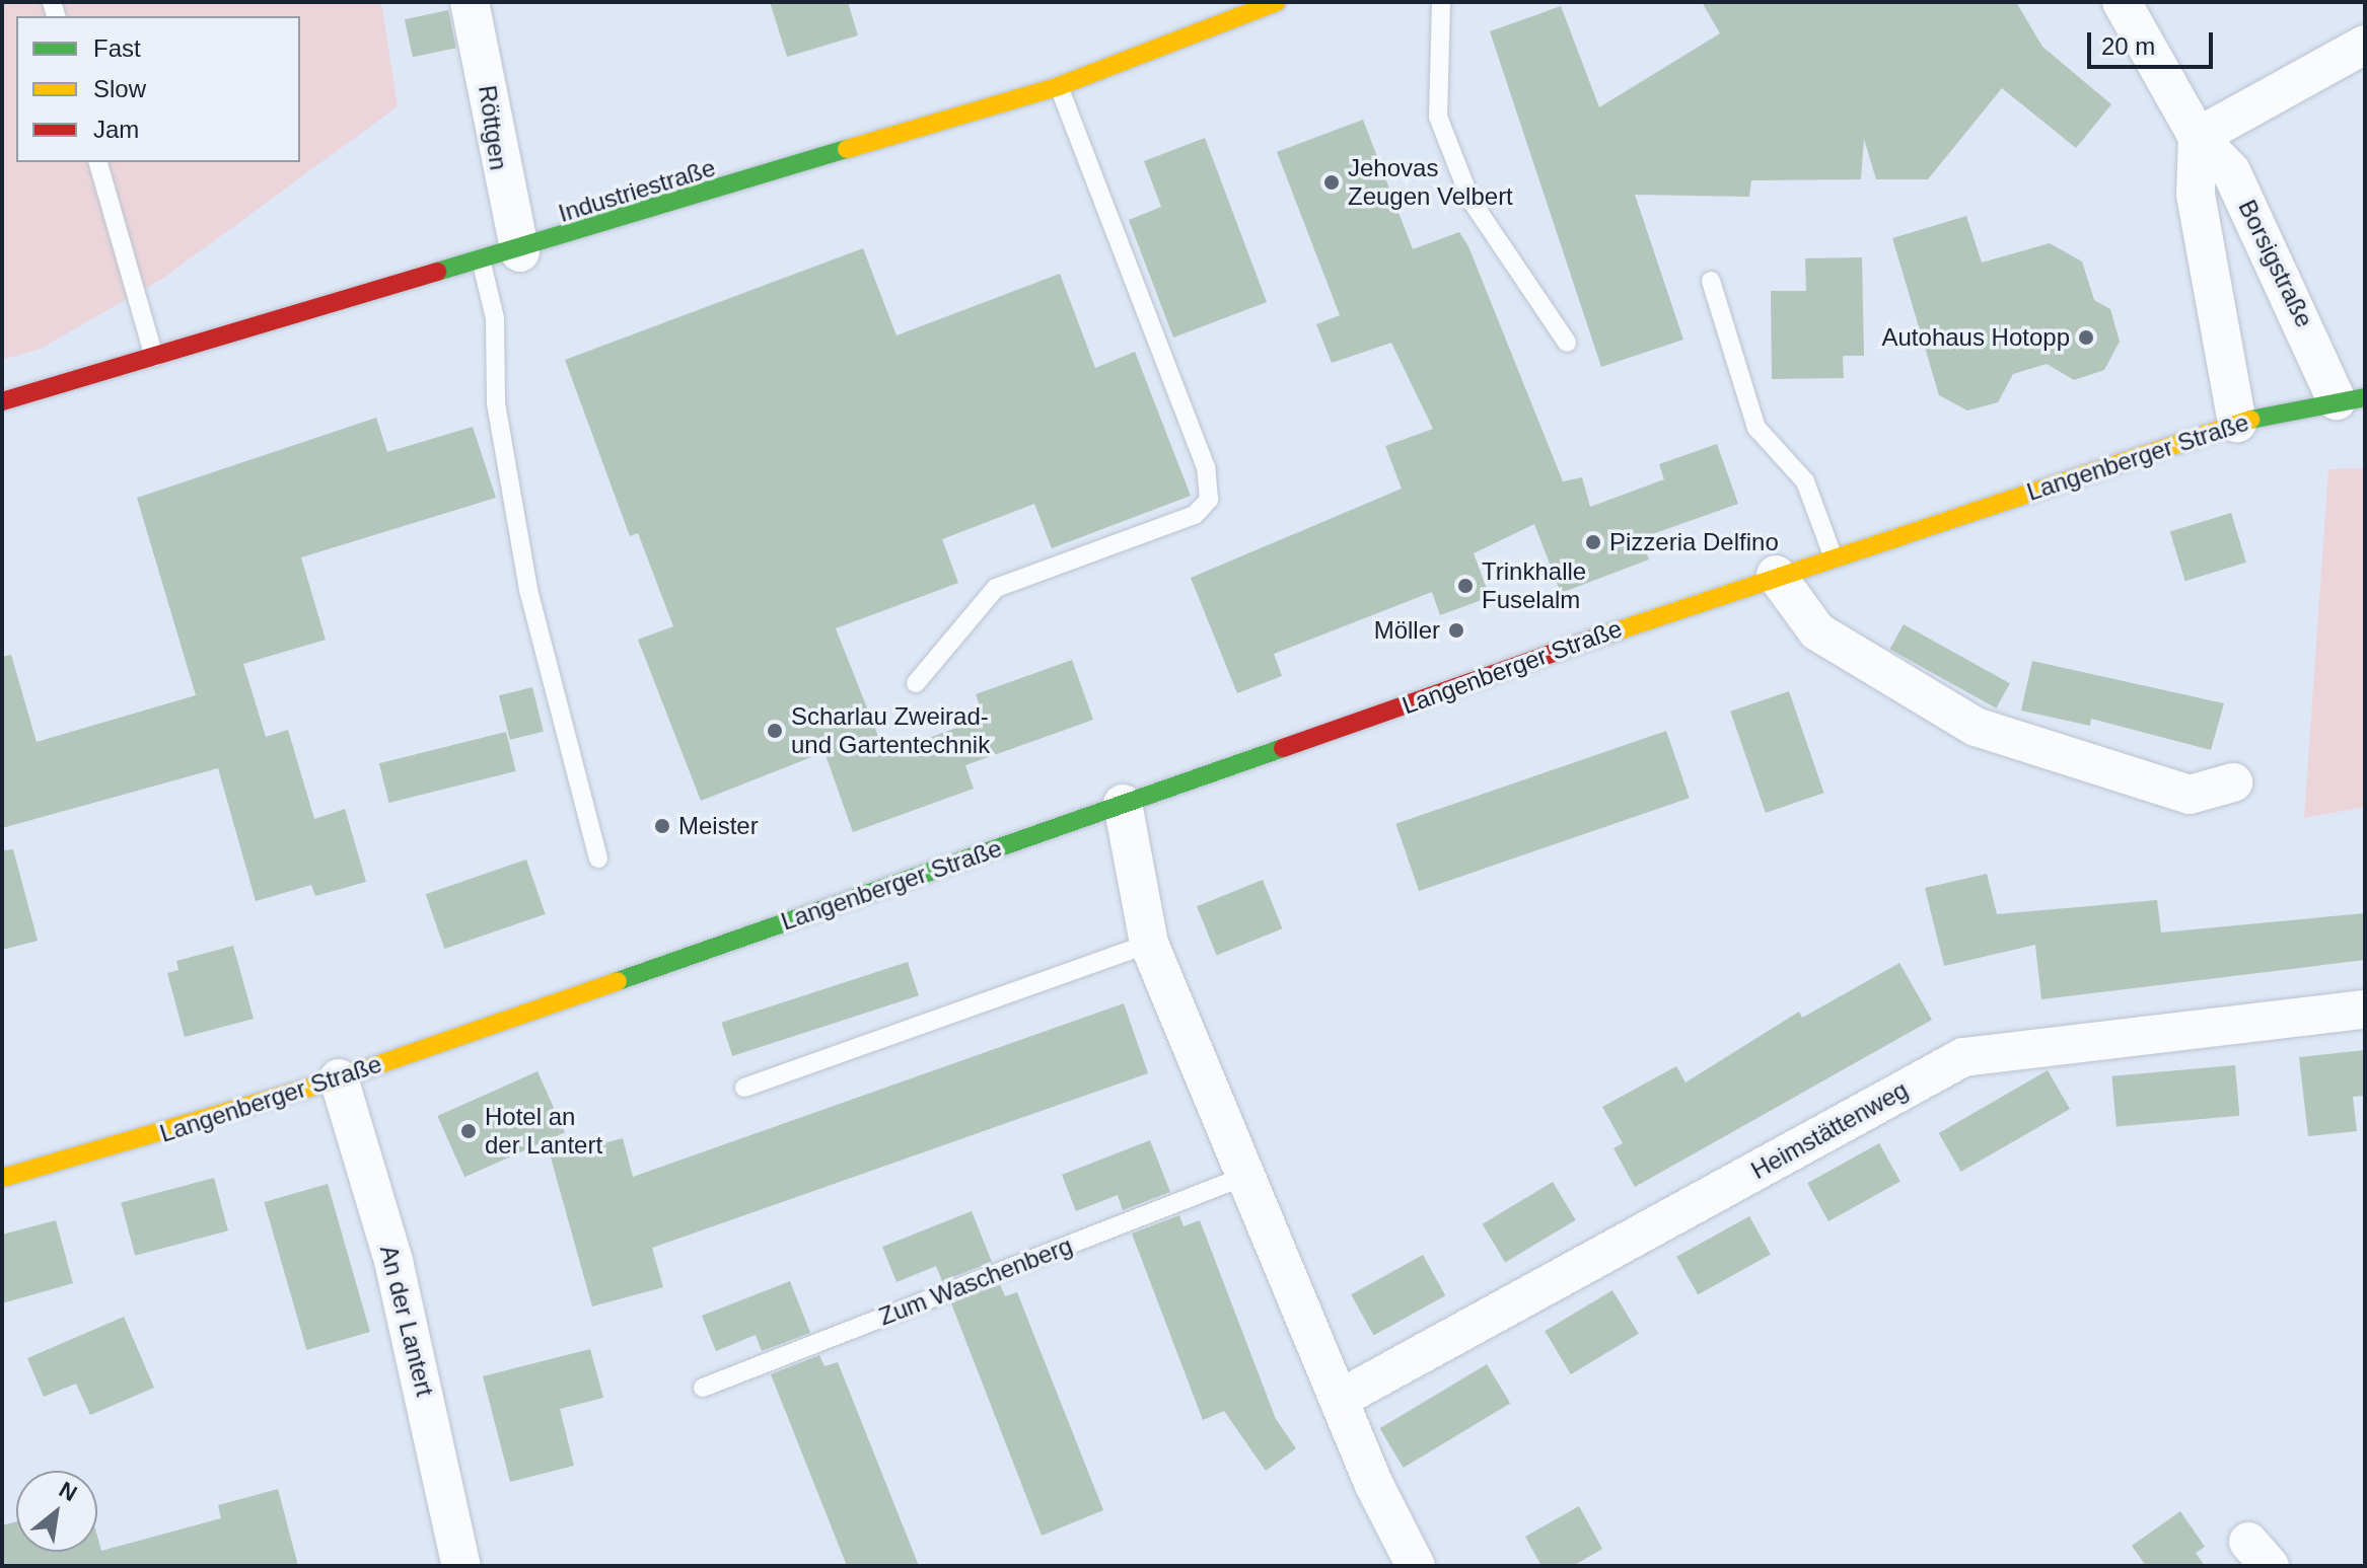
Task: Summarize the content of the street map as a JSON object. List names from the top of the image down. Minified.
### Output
{"streets":{"main road":["Industriestraße","Langenberger Straße"],"street":["Röttgen","Borsigstraße","Heimstättenweg","An der Lantert"],"lane":["Zum Waschenberg"]},"crossings":[["Röttgen","Industriestraße"],["Borsigstraße","Langenberger Straße"],["Langenberger Straße","An der Lantert"]],"places":["Jehovas Zeugen Velbert","Autohaus Hotopp","Pizzeria Delfino","Trinkhalle Fuselalm","Möller","Scharlau Zweirad- und Gartentechnik","Meister","Hotel an der Lantert"],"legend":["Fast","Slow","Jam"],"scale_bar":"20 m","north":"top right"}
